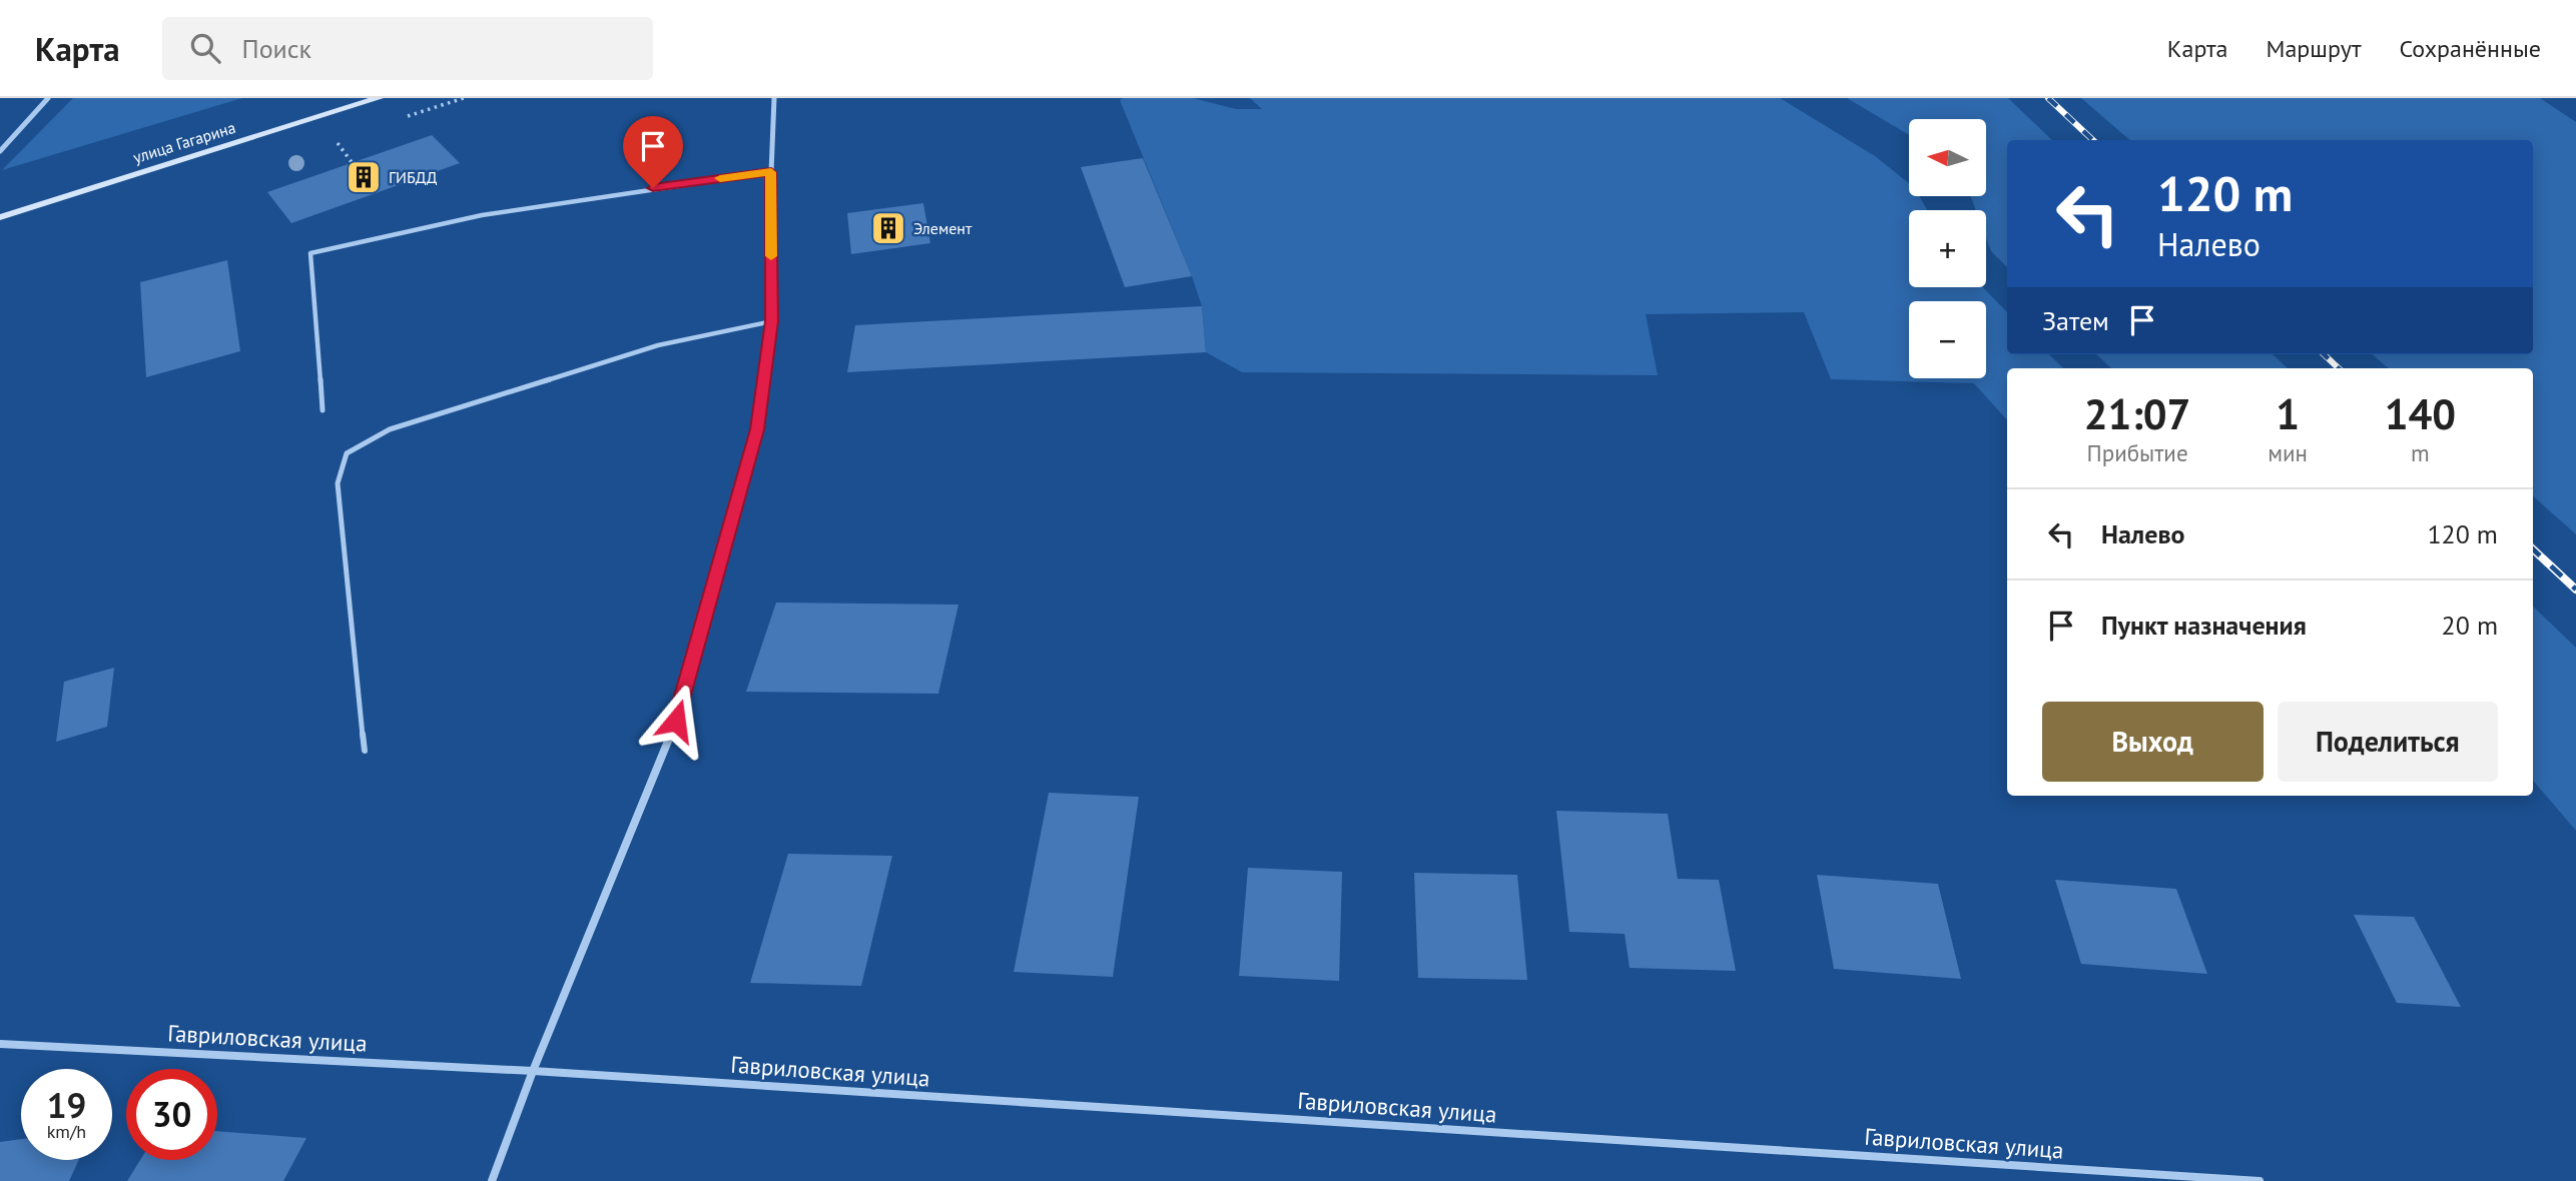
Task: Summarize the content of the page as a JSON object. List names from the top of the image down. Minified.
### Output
{"streets":{"main road":["улица Гагарина"],"street":["Гавриловская улица"]},"places":{"building":["ГИБДД","Элемент"]},"north":"left","page":{"header":"Карта","search":"Поиск","nav":["Карта","Маршрут","Сохранённые"],"map_buttons":["+","−"],"turn":["120 m","Налево"],"then":"Затем","eta":["21:07","Прибытие","1","мин","140","m"],"list":[{"name":"Налево","value":"120 m"},{"name":"Пункт назначения","value":"20 m"}],"buttons":["Выход","Поделиться"],"speed":"19 km/h","limit":"30"}}
